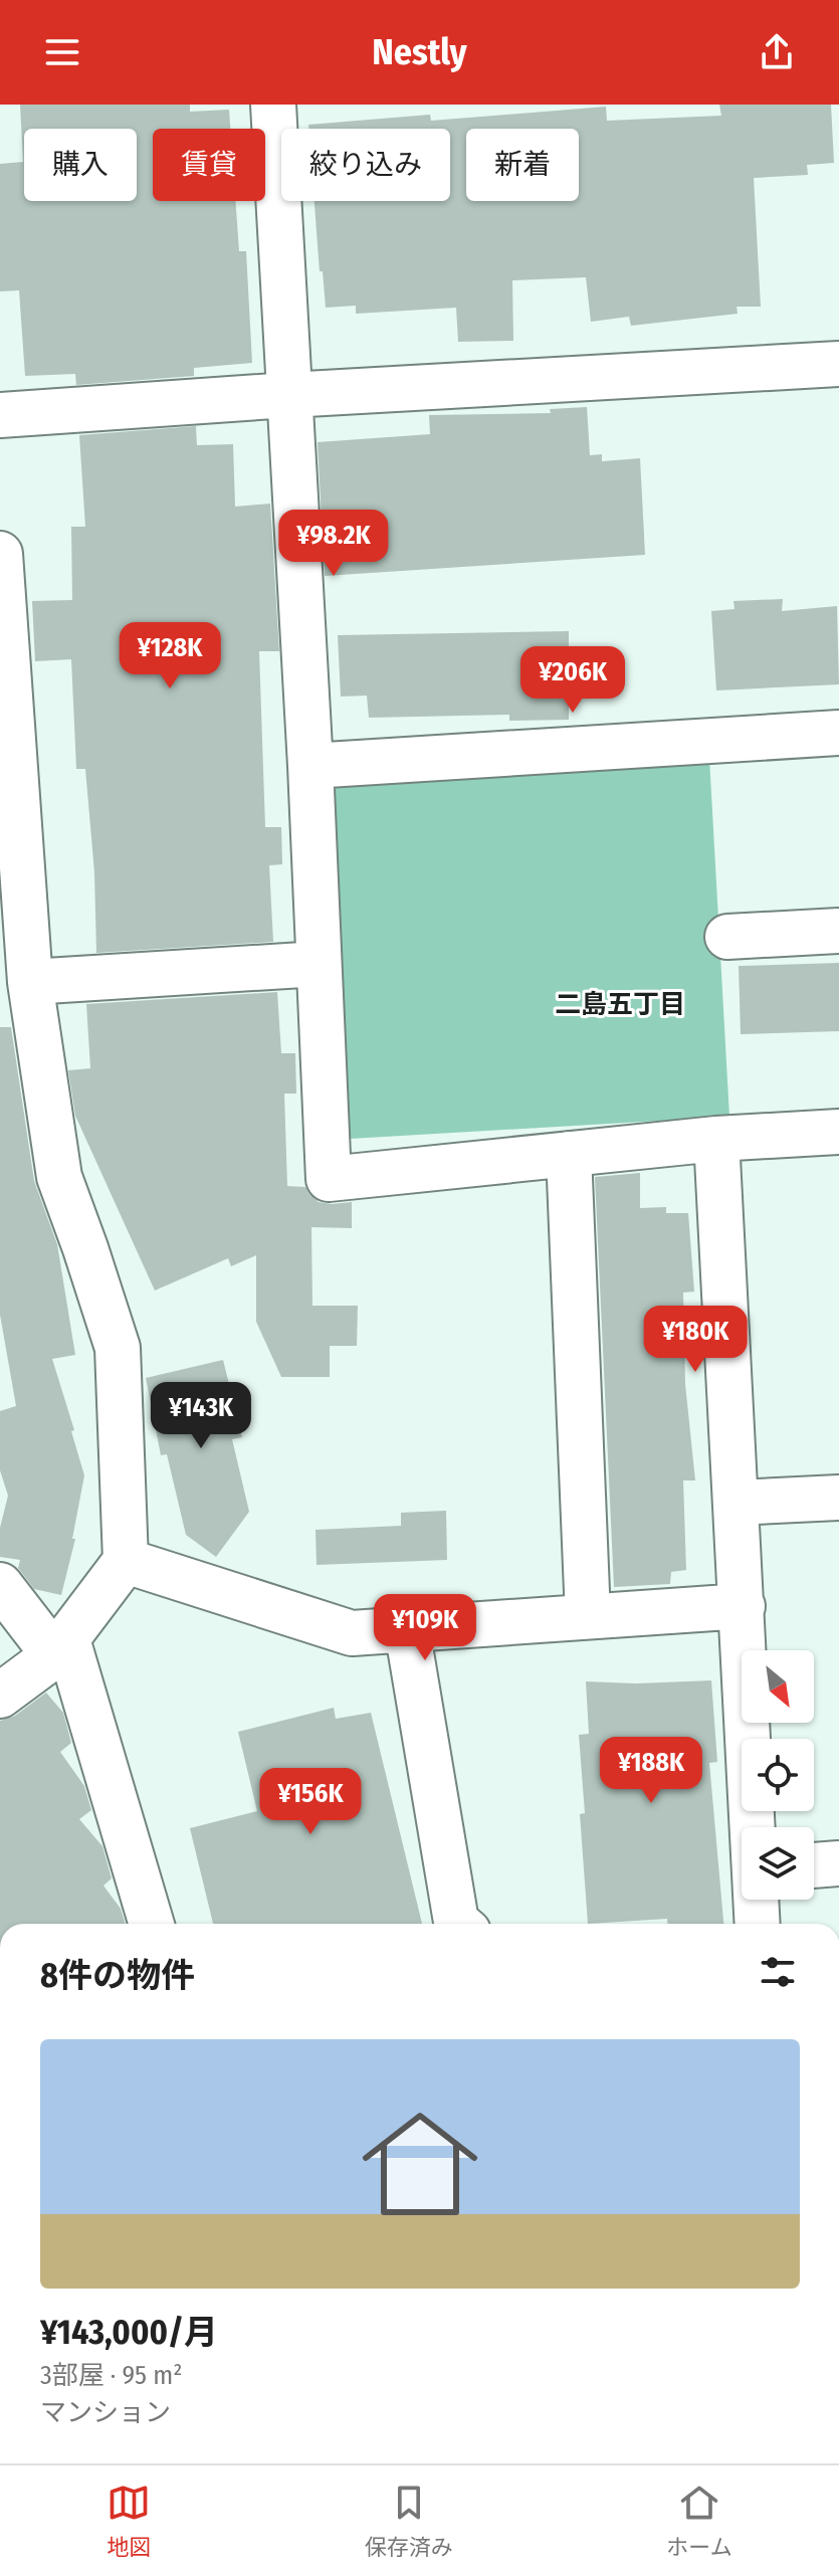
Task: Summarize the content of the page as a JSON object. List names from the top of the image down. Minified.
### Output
{"districts":["二島五丁目"],"north":"bottom right","page":{"header":"Nestly","chip":["購入","賃貸","絞り込み","新着"],"price":["¥98.2K","¥128K","¥206K","¥180K","¥143K","¥109K","¥188K","¥156K"],"heading":"8件の物件","list":[{"name":"¥143,000/月","note":"3部屋 · 95 m² · マンション"}],"tabs":["地図","保存済み","ホーム"]}}
